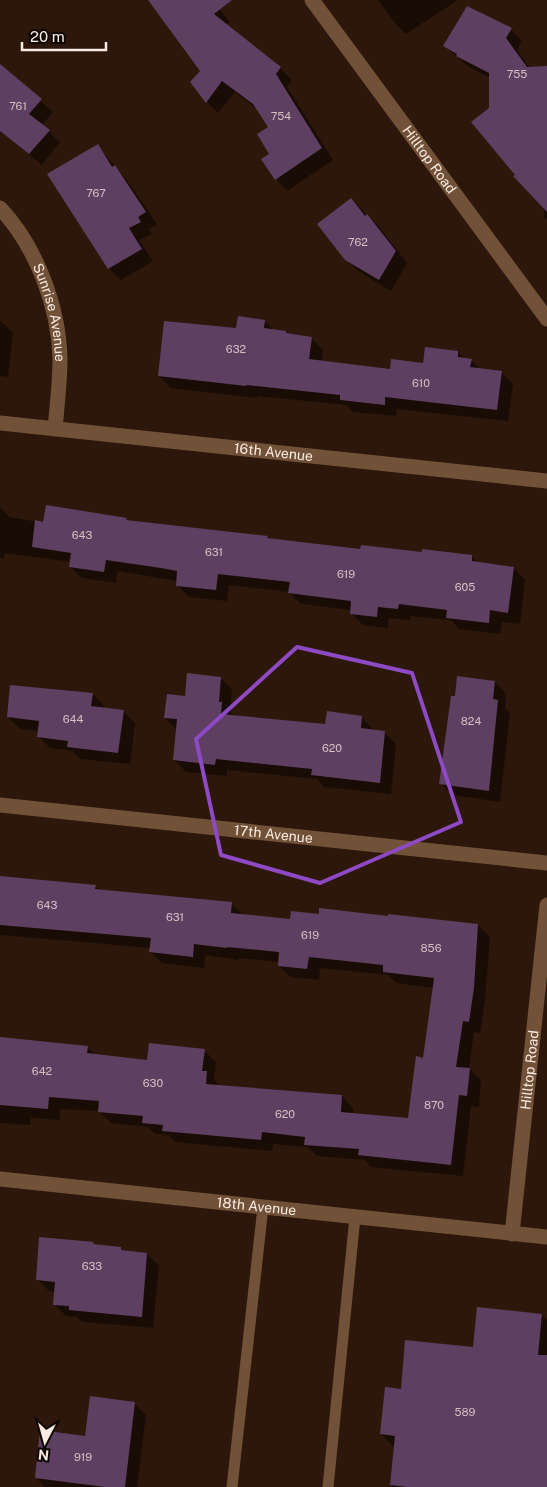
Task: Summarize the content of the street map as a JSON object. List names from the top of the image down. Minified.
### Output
{"streets":{"street":["Hilltop Road","Sunrise Avenue","16th Avenue","17th Avenue","18th Avenue"]},"crossings":[["Hilltop Road","18th Avenue"],["Sunrise Avenue","16th Avenue"]],"house_numbers":["755","761","754","767","762","632","610","643","631","619","605","644","824","620","643","631","619","856","642","630","870","620","633","589","919"],"scale_bar":"20 m","north":"bottom"}
